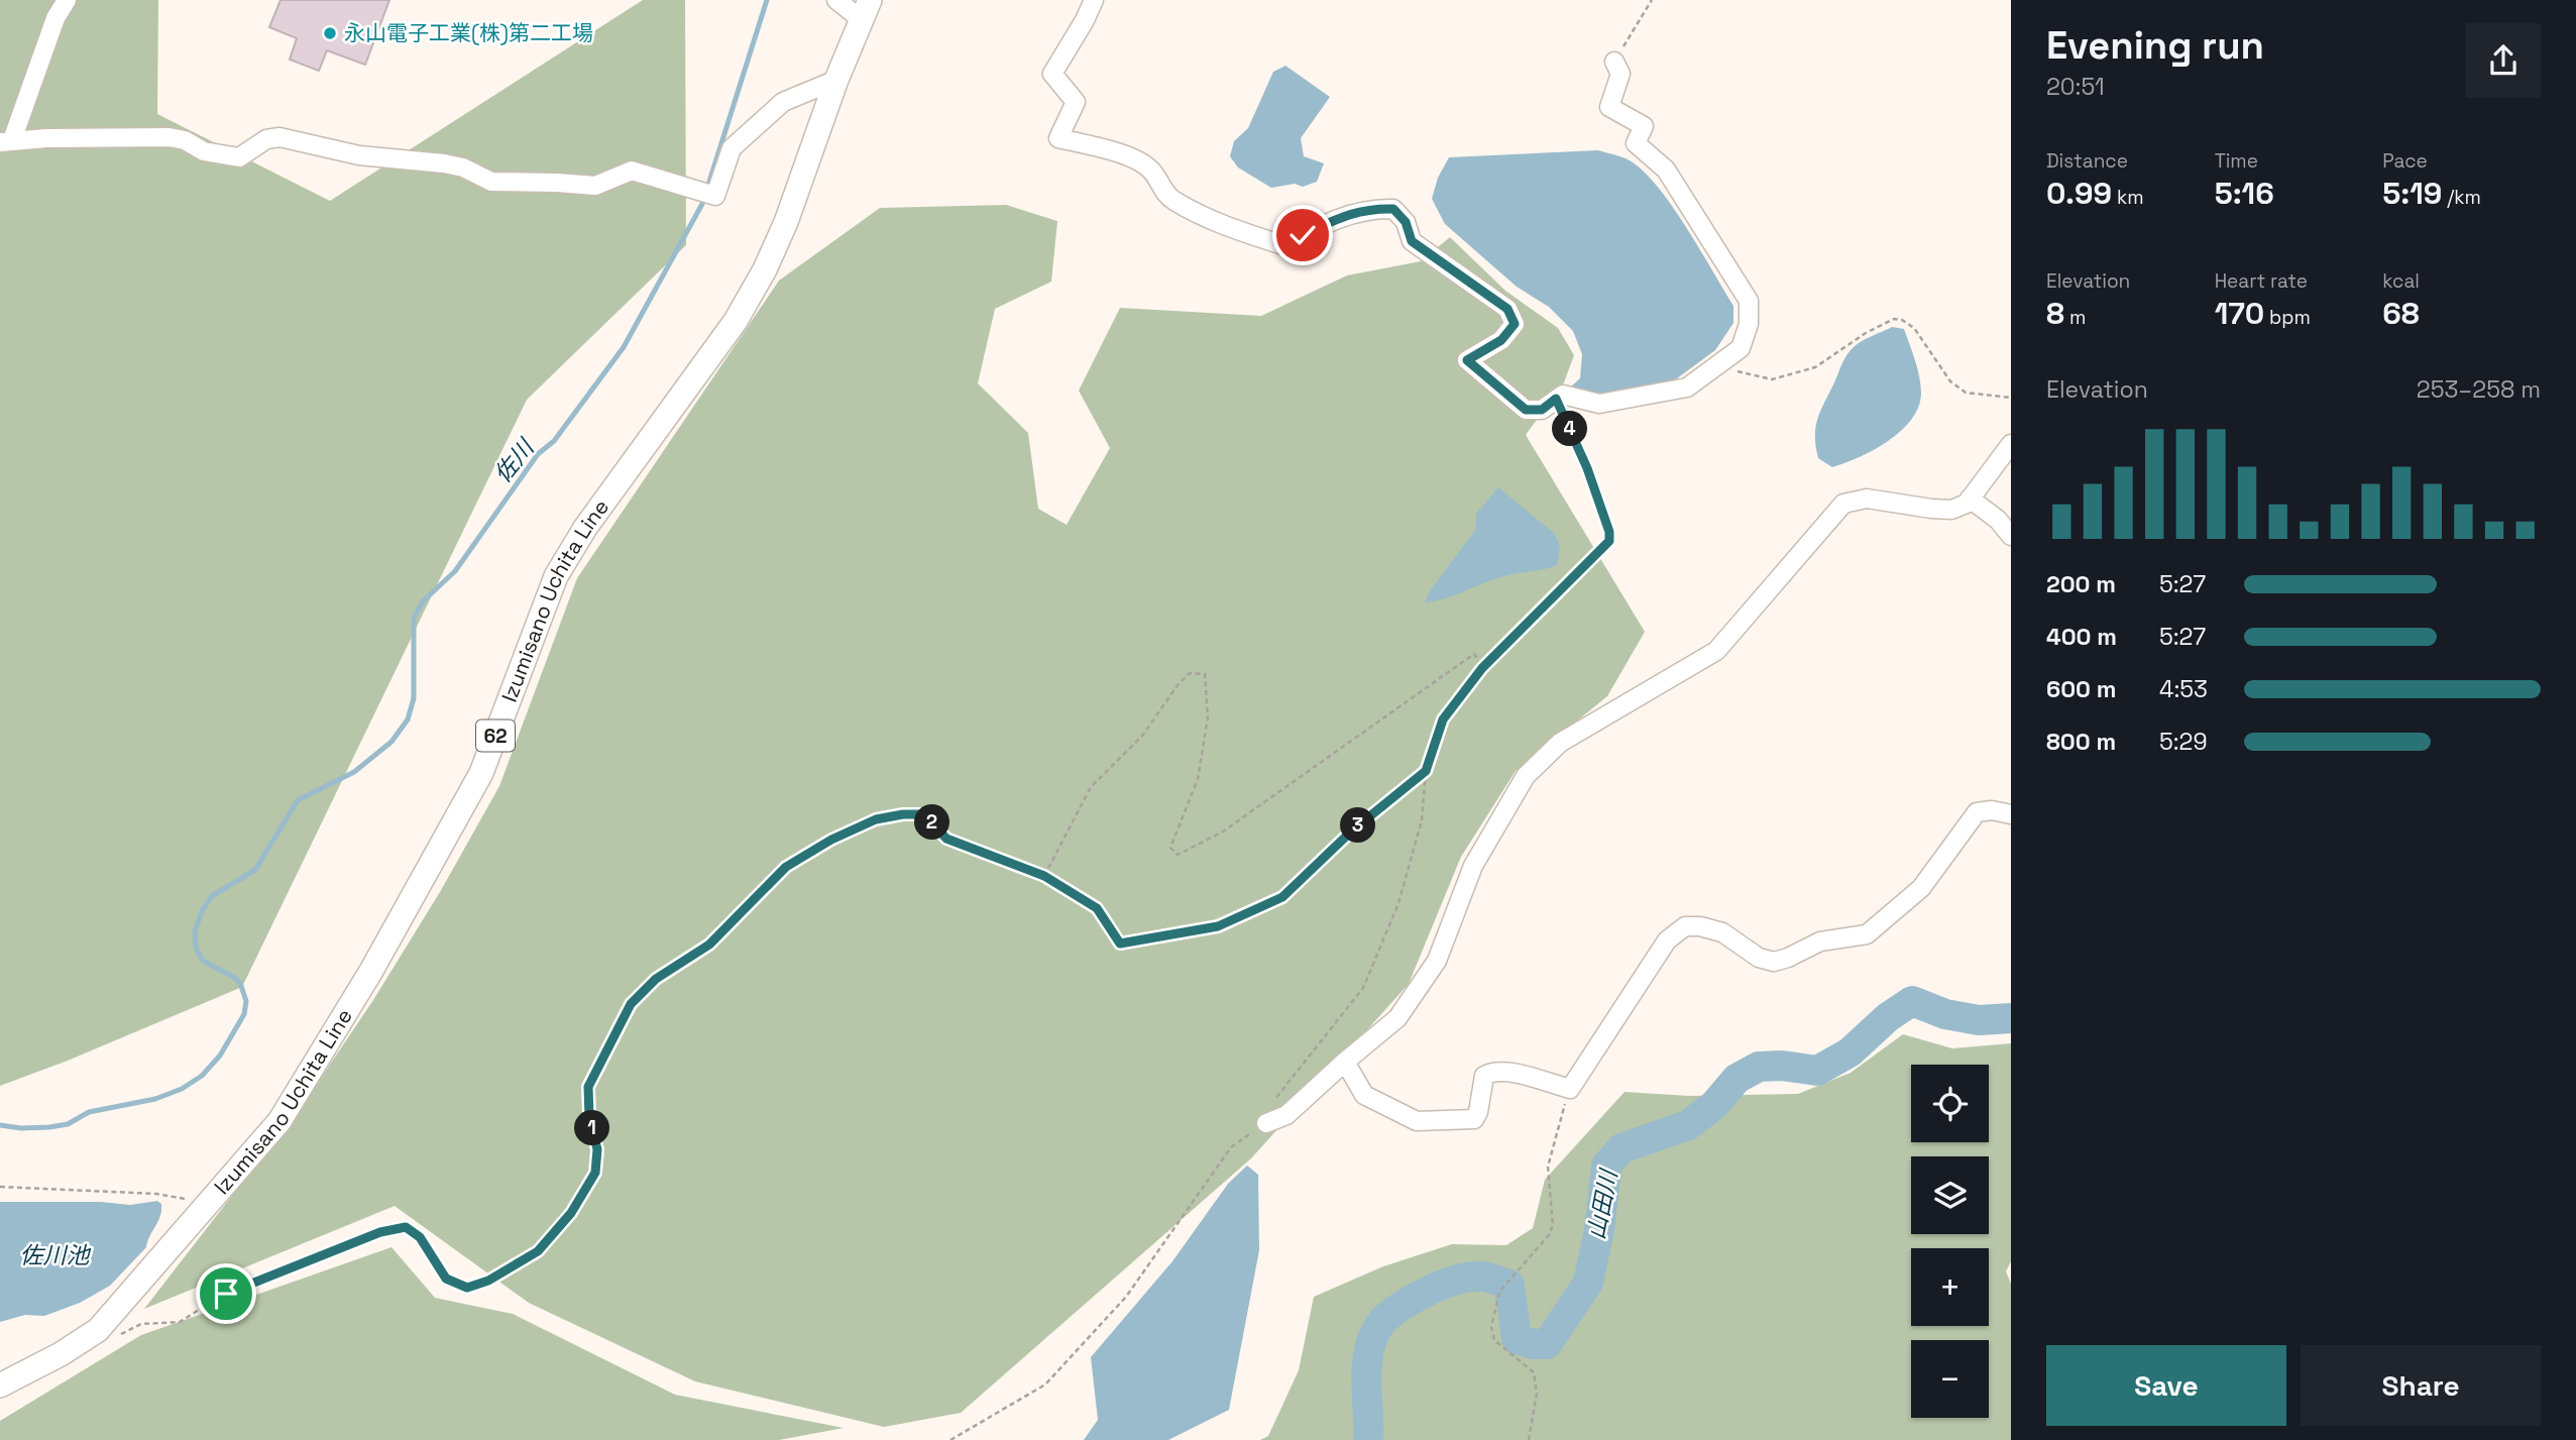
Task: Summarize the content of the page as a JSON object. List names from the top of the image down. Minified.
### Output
{"streets":{"main road":["Izumisano Uchita Line","62"]},"water":["佐川","山田川","佐川池"],"places":["永山電子工業(株)第二工場"],"page":{"heading":["Evening run","20:51"],"stats":[["Distance","0.99 km"],["Time","5:16"],["Pace","5:19 /km"],["Elevation","8 m"],["Heart rate","170 bpm"],["kcal","68"]],"chart":["Elevation","253–258 m"],"pins":["4","2","3","1"],"list":[{"name":"200 m","note":"5:27"},{"name":"400 m","note":"5:27"},{"name":"600 m","note":"4:53"},{"name":"800 m","note":"5:29"}],"map_buttons":["+","−"],"buttons":["Save","Share"]}}
